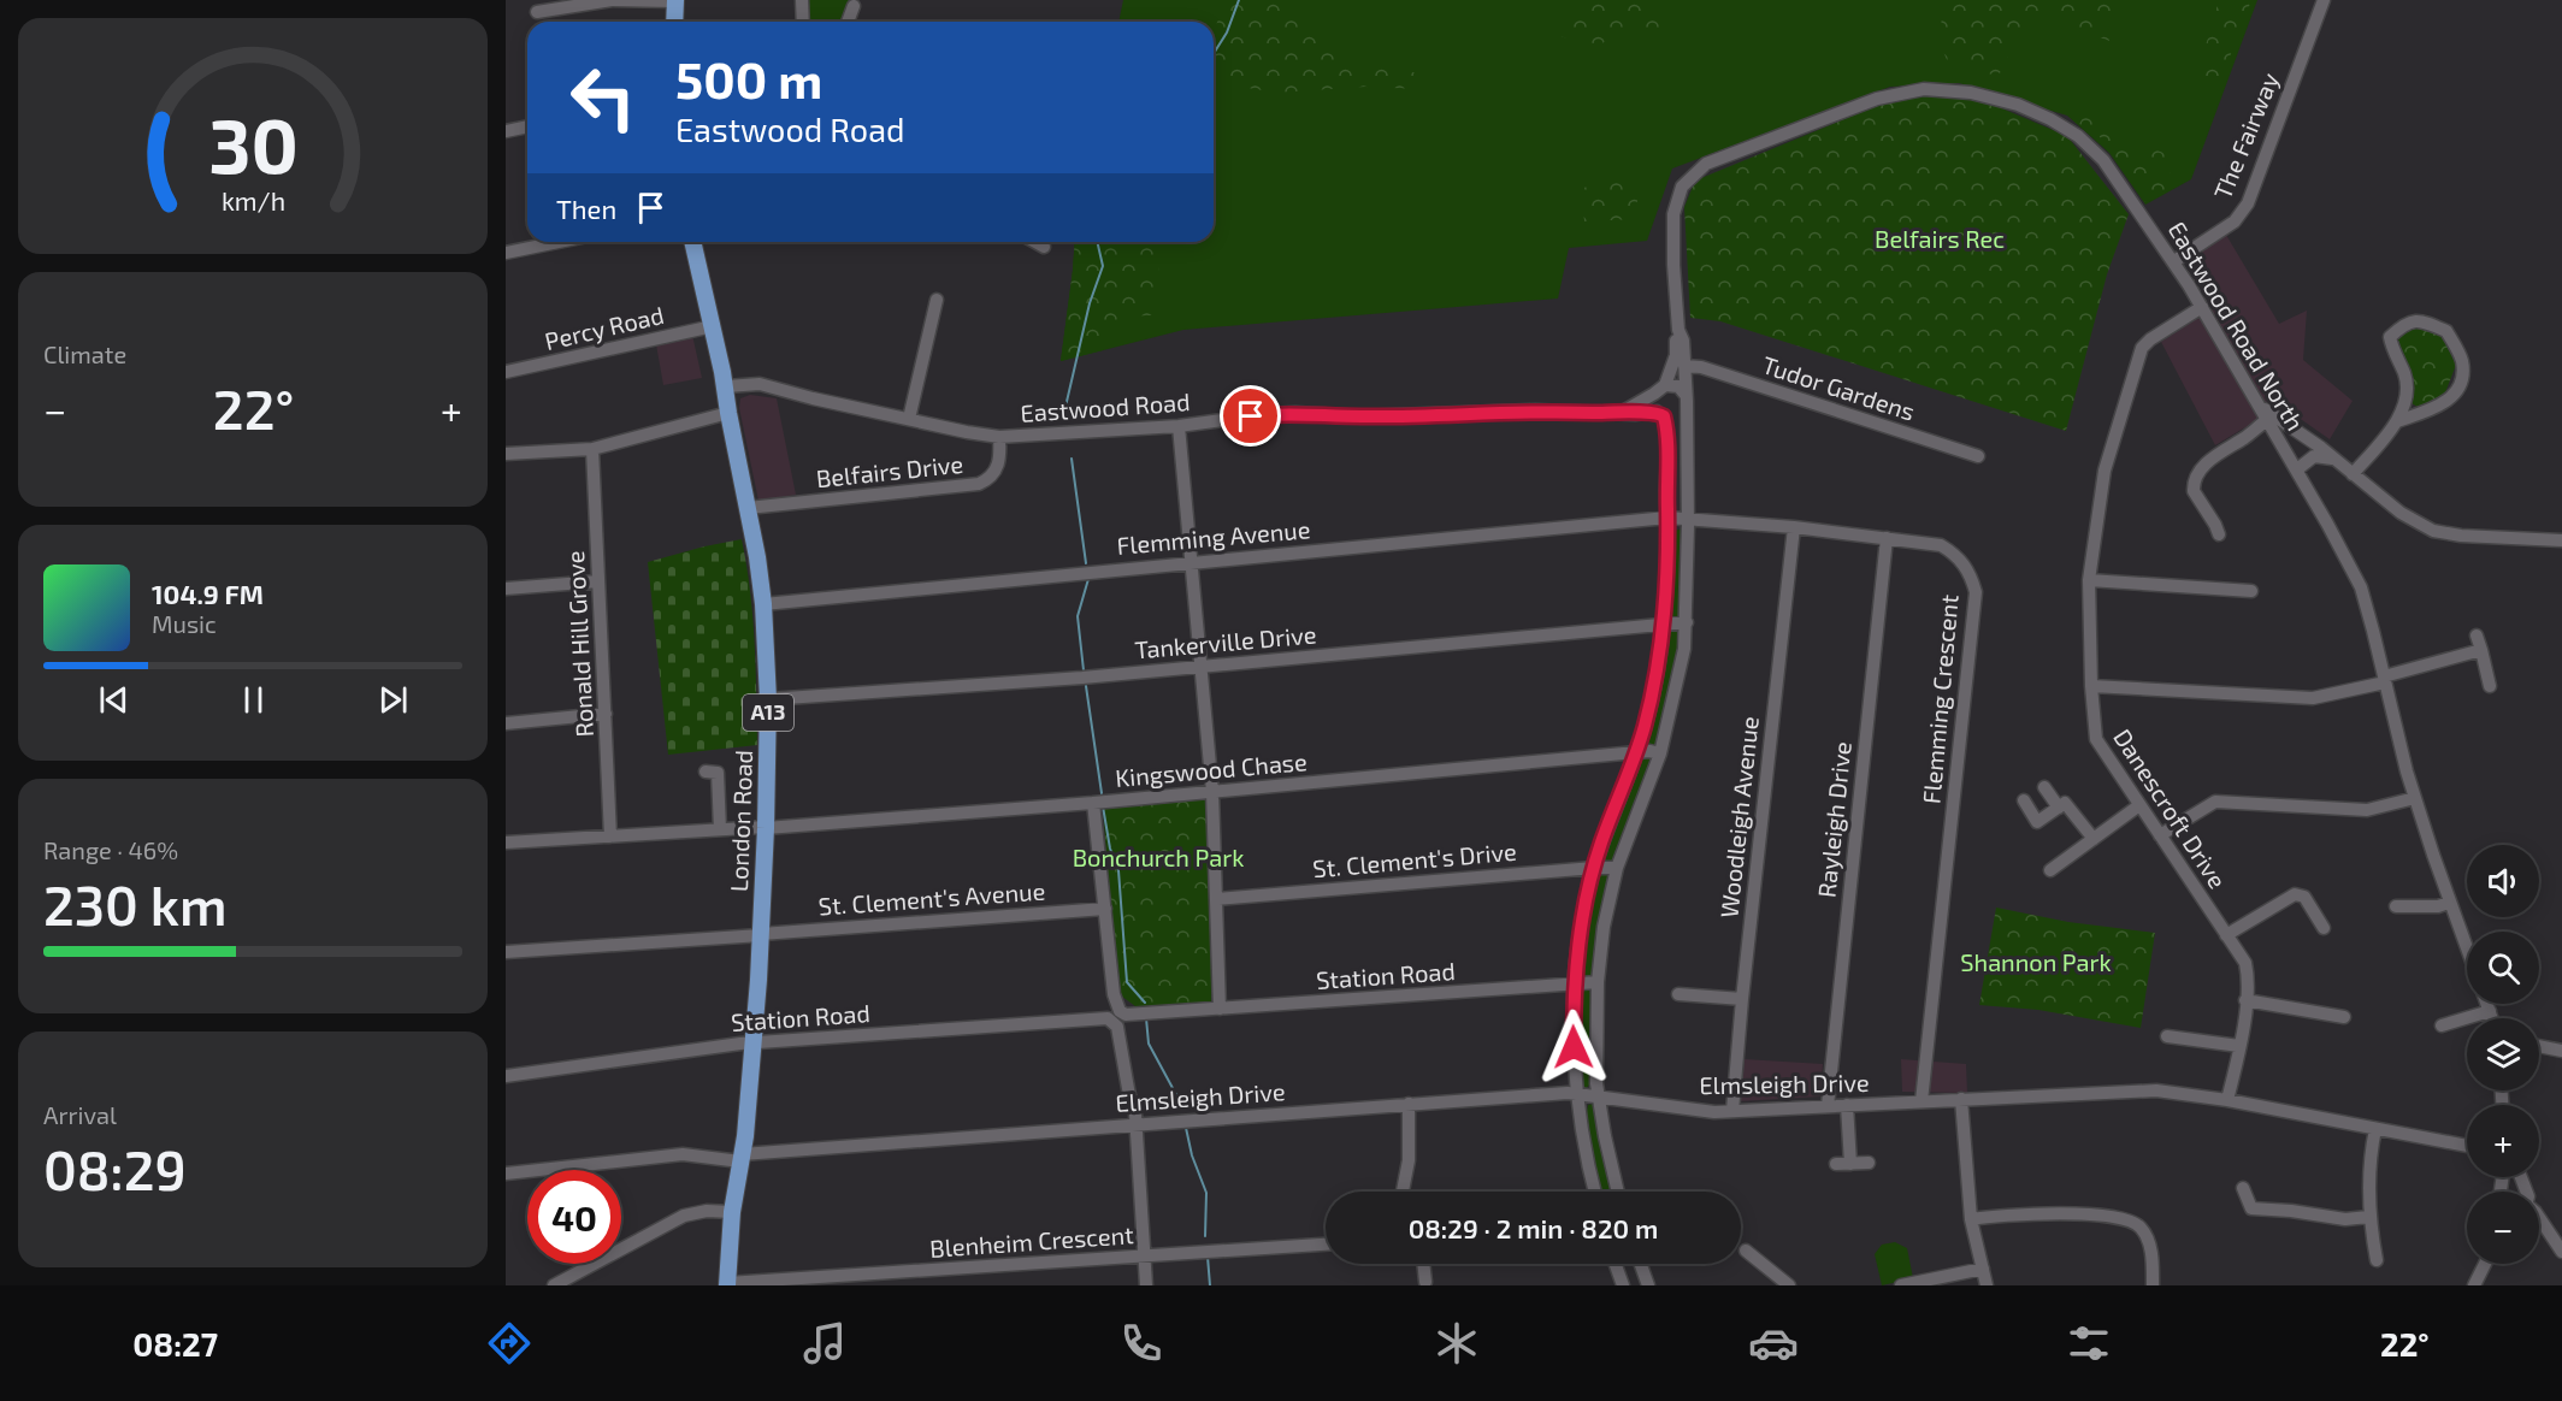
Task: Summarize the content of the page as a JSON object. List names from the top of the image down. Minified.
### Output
{"streets":{"main road":["A13","London Road"],"street":["The Fairway","Eastwood Road North","Percy Road","Tudor Gardens","Eastwood Road","Belfairs Drive","Flemming Avenue","Tankerville Drive","Ronald Hill Grove","Flemming Crescent","Kingswood Chase","Danescroft Drive","Woodleigh Avenue","Rayleigh Drive","St. Clement's Drive","St. Clement's Avenue","Station Road","Elmsleigh Drive","Blenheim Crescent"]},"crossings":[["The Fairway","Eastwood Road North"],["Eastwood Road North","Danescroft Drive"],["Percy Road","London Road"],["Eastwood Road","Belfairs Drive"],["Eastwood Road","London Road"],["Belfairs Drive","London Road"],["Flemming Avenue","Flemming Crescent"],["Flemming Avenue","London Road"],["Tankerville Drive","London Road"],["Ronald Hill Grove","Kingswood Chase"],["Flemming Crescent","Woodleigh Avenue"],["Flemming Crescent","Rayleigh Drive"],["Flemming Crescent","Elmsleigh Drive"],["Kingswood Chase","London Road"],["Danescroft Drive","Elmsleigh Drive"],["Woodleigh Avenue","Elmsleigh Drive"],["Rayleigh Drive","Elmsleigh Drive"],["London Road","St. Clement's Avenue"],["London Road","Station Road"],["London Road","Elmsleigh Drive"],["London Road","Blenheim Crescent"],["St. Clement's Avenue","Station Road"],["Station Road","Elmsleigh Drive"]],"parks":["Belfairs Rec","Bonchurch Park","Shannon Park"],"page":{"turn":["500 m","Eastwood Road"],"then":"Then","tile":["Climate",["Range · 46%","230 km"],["Arrival","08:29"]],"heat":["−","22°","+"],"song":["104.9 FM","Music"],"map_buttons":["+","−"],"limit":"40","trip":"08:29 · 2 min · 820 m","tabs":["08:27","22°"],"gauge":["30","km/h"]}}
